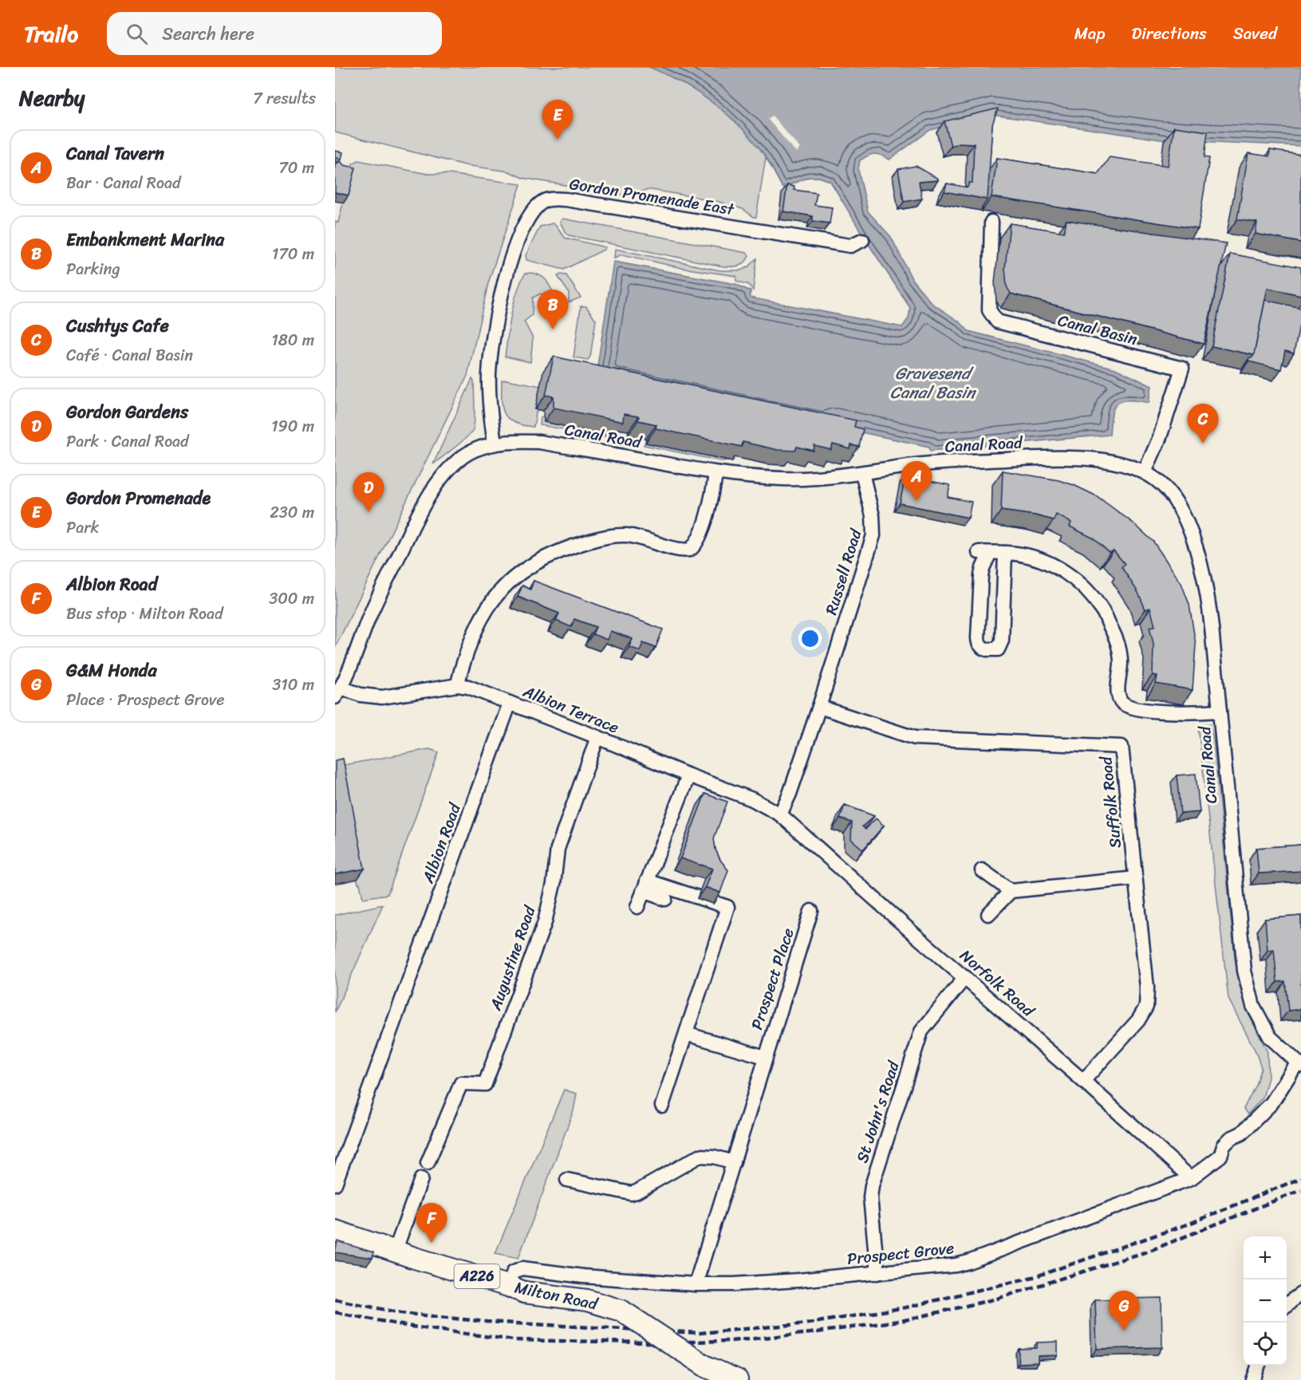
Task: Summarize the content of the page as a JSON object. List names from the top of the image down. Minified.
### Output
{"streets":{"main road":["A226","Milton Road"],"street":["Gordon Promenade East","Canal Basin","Canal Road","Russell Road","Albion Terrace","Suffolk Road","Albion Road","Augustine Road","Prospect Place","Norfolk Road","St John's Road","Prospect Grove"]},"crossings":[["Gordon Promenade East","Canal Road"],["Canal Basin","Canal Road"],["Canal Road","Russell Road"],["Canal Road","Albion Terrace"],["Canal Road","Prospect Grove"],["Russell Road","Albion Terrace"],["Russell Road","Suffolk Road"],["Russell Road","Norfolk Road"],["Albion Terrace","Albion Road"],["Albion Terrace","Augustine Road"],["Albion Terrace","Norfolk Road"],["Suffolk Road","Norfolk Road"],["Prospect Place","Prospect Grove"],["Norfolk Road","St John's Road"],["Norfolk Road","Prospect Grove"],["St John's Road","Prospect Grove"],["Prospect Grove","Milton Road"]],"water":["Gravesend Canal Basin"],"page":{"header":"Trailo","search":"Search here","nav":["Map","Directions","Saved"],"heading":["Nearby","7 results"],"pins":["E","B","C","A","D","F","G"],"list":[{"mark":"A","name":"Canal Tavern","note":"Bar · Canal Road","value":"70 m"},{"mark":"B","name":"Embankment Marina","note":"Parking","value":"170 m"},{"mark":"C","name":"Cushtys Cafe","note":"Café · Canal Basin","value":"180 m"},{"mark":"D","name":"Gordon Gardens","note":"Park · Canal Road","value":"190 m"},{"mark":"E","name":"Gordon Promenade","note":"Park","value":"230 m"},{"mark":"F","name":"Albion Road","note":"Bus stop · Milton Road","value":"300 m"},{"mark":"G","name":"G&M Honda","note":"Place · Prospect Grove","value":"310 m"}],"map_buttons":["+","−"]}}
